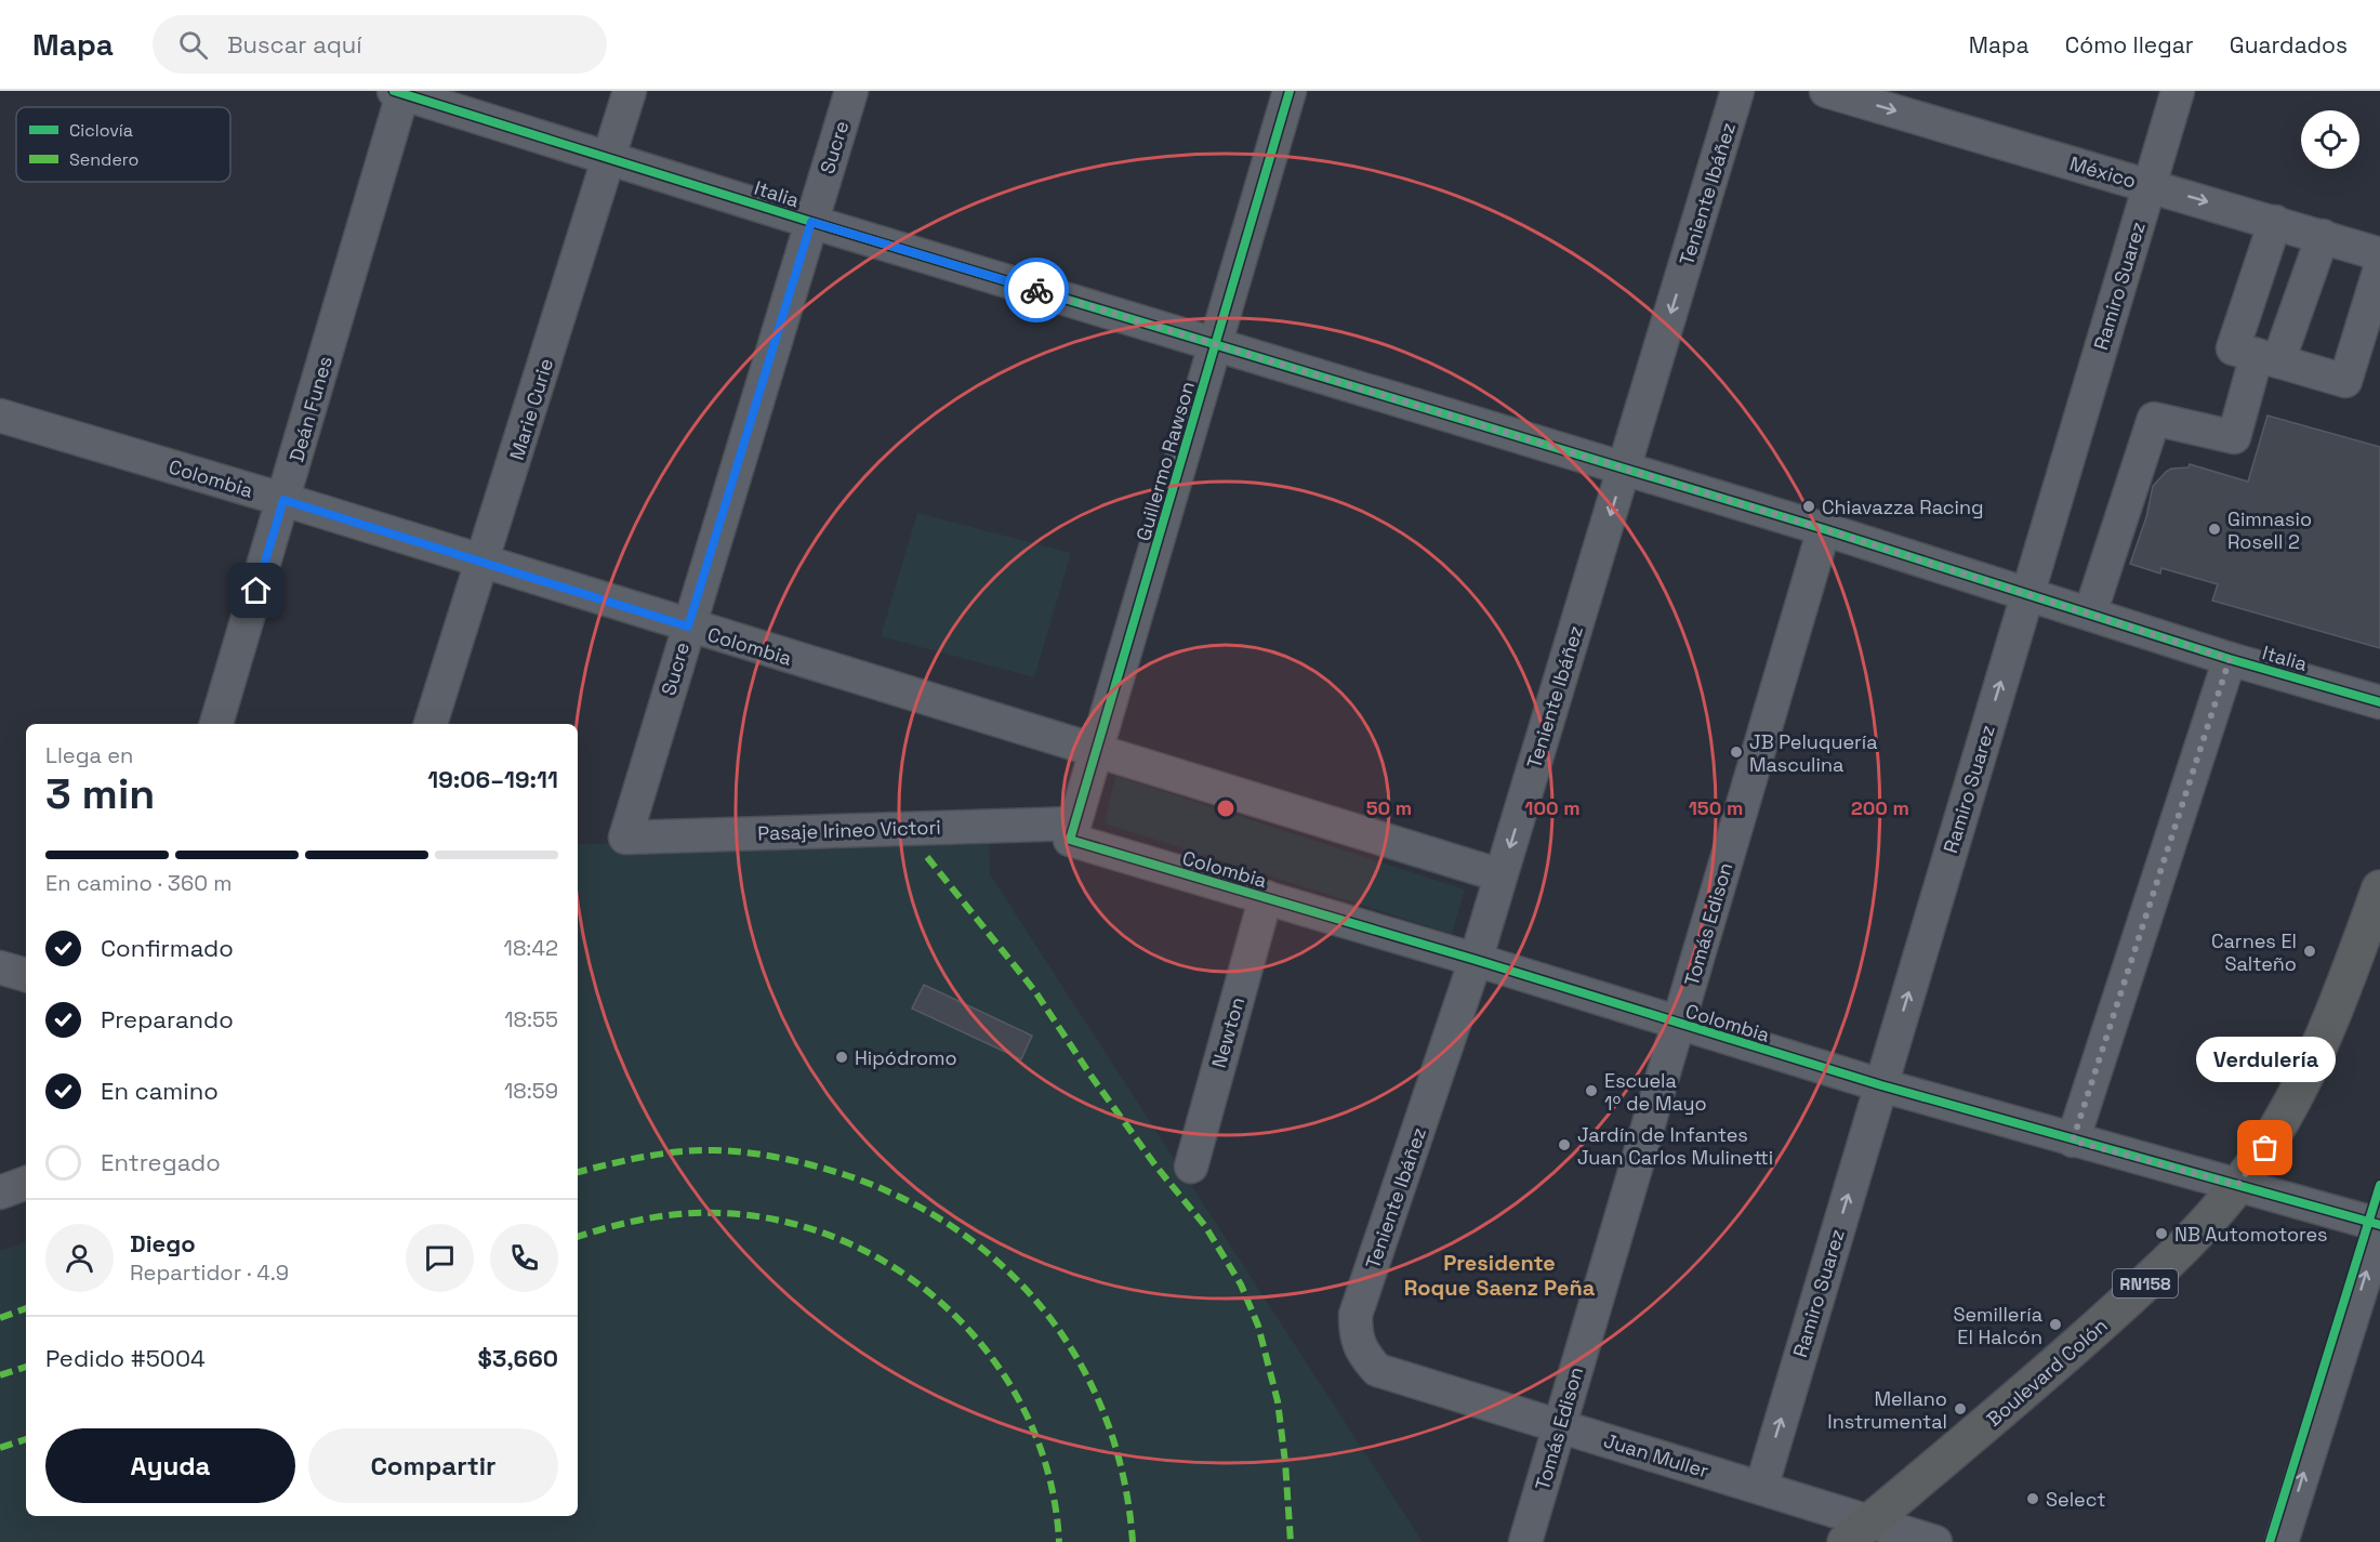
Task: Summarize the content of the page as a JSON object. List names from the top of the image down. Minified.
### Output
{"streets":{"highway":["RN158","Boulevard Colón"],"street":["Sucre","México","Italia","Teniente Ibáñez","Ramiro Suarez","Deán Funes","Marie Curie","Guillermo Rawson","Colombia","Pasaje Irineo Victori","Tomás Edison","Newton","Juan Muller"]},"crossings":[["Sucre","Italia"],["Sucre","Colombia"],["Sucre","Pasaje Irineo Victori"],["México","Ramiro Suarez"],["Italia","Teniente Ibáñez"],["Italia","Ramiro Suarez"],["Italia","Deán Funes"],["Italia","Marie Curie"],["Italia","Guillermo Rawson"],["Italia","Tomás Edison"],["Teniente Ibáñez","Colombia"],["Teniente Ibáñez","Juan Muller"],["Ramiro Suarez","Colombia"],["Ramiro Suarez","Juan Muller"],["Deán Funes","Colombia"],["Marie Curie","Colombia"],["Guillermo Rawson","Colombia"],["Guillermo Rawson","Pasaje Irineo Victori"],["Colombia","Pasaje Irineo Victori"],["Colombia","Tomás Edison"],["Colombia","Newton"],["Colombia","Boulevard Colón"],["Tomás Edison","Juan Muller"],["Boulevard Colón","Juan Muller"]],"one_way":["México","Teniente Ibáñez"],"districts":["Presidente Roque Saenz Peña"],"places":["Chiavazza Racing","Gimnasio Rosell 2","JB Peluquería Masculina","Carnes El Salteño","Hipódromo","Escuela 1º de Mayo","Jardín de Infantes Juan Carlos Mulinetti","Verdulería","NB Automotores","Semillería El Halcón","Mellano Instrumental","Select"],"legend":["Ciclovía","Sendero"],"page":{"header":"Mapa","search":"Buscar aquí","nav":["Mapa","Cómo llegar","Guardados"],"heading":["3 min","Llega en","19:06–19:11"],"panel":["Diego","Repartidor · 4.9","Pedido #5004","$3,660"],"bar":"En camino · 360 m","list":[["Confirmado","18:42"],["Preparando","18:55"],["En camino","18:59"],"Entregado"],"bubble":"Verdulería","buttons":["Ayuda","Compartir"]},"rings":["50 m","100 m","150 m","200 m"]}
